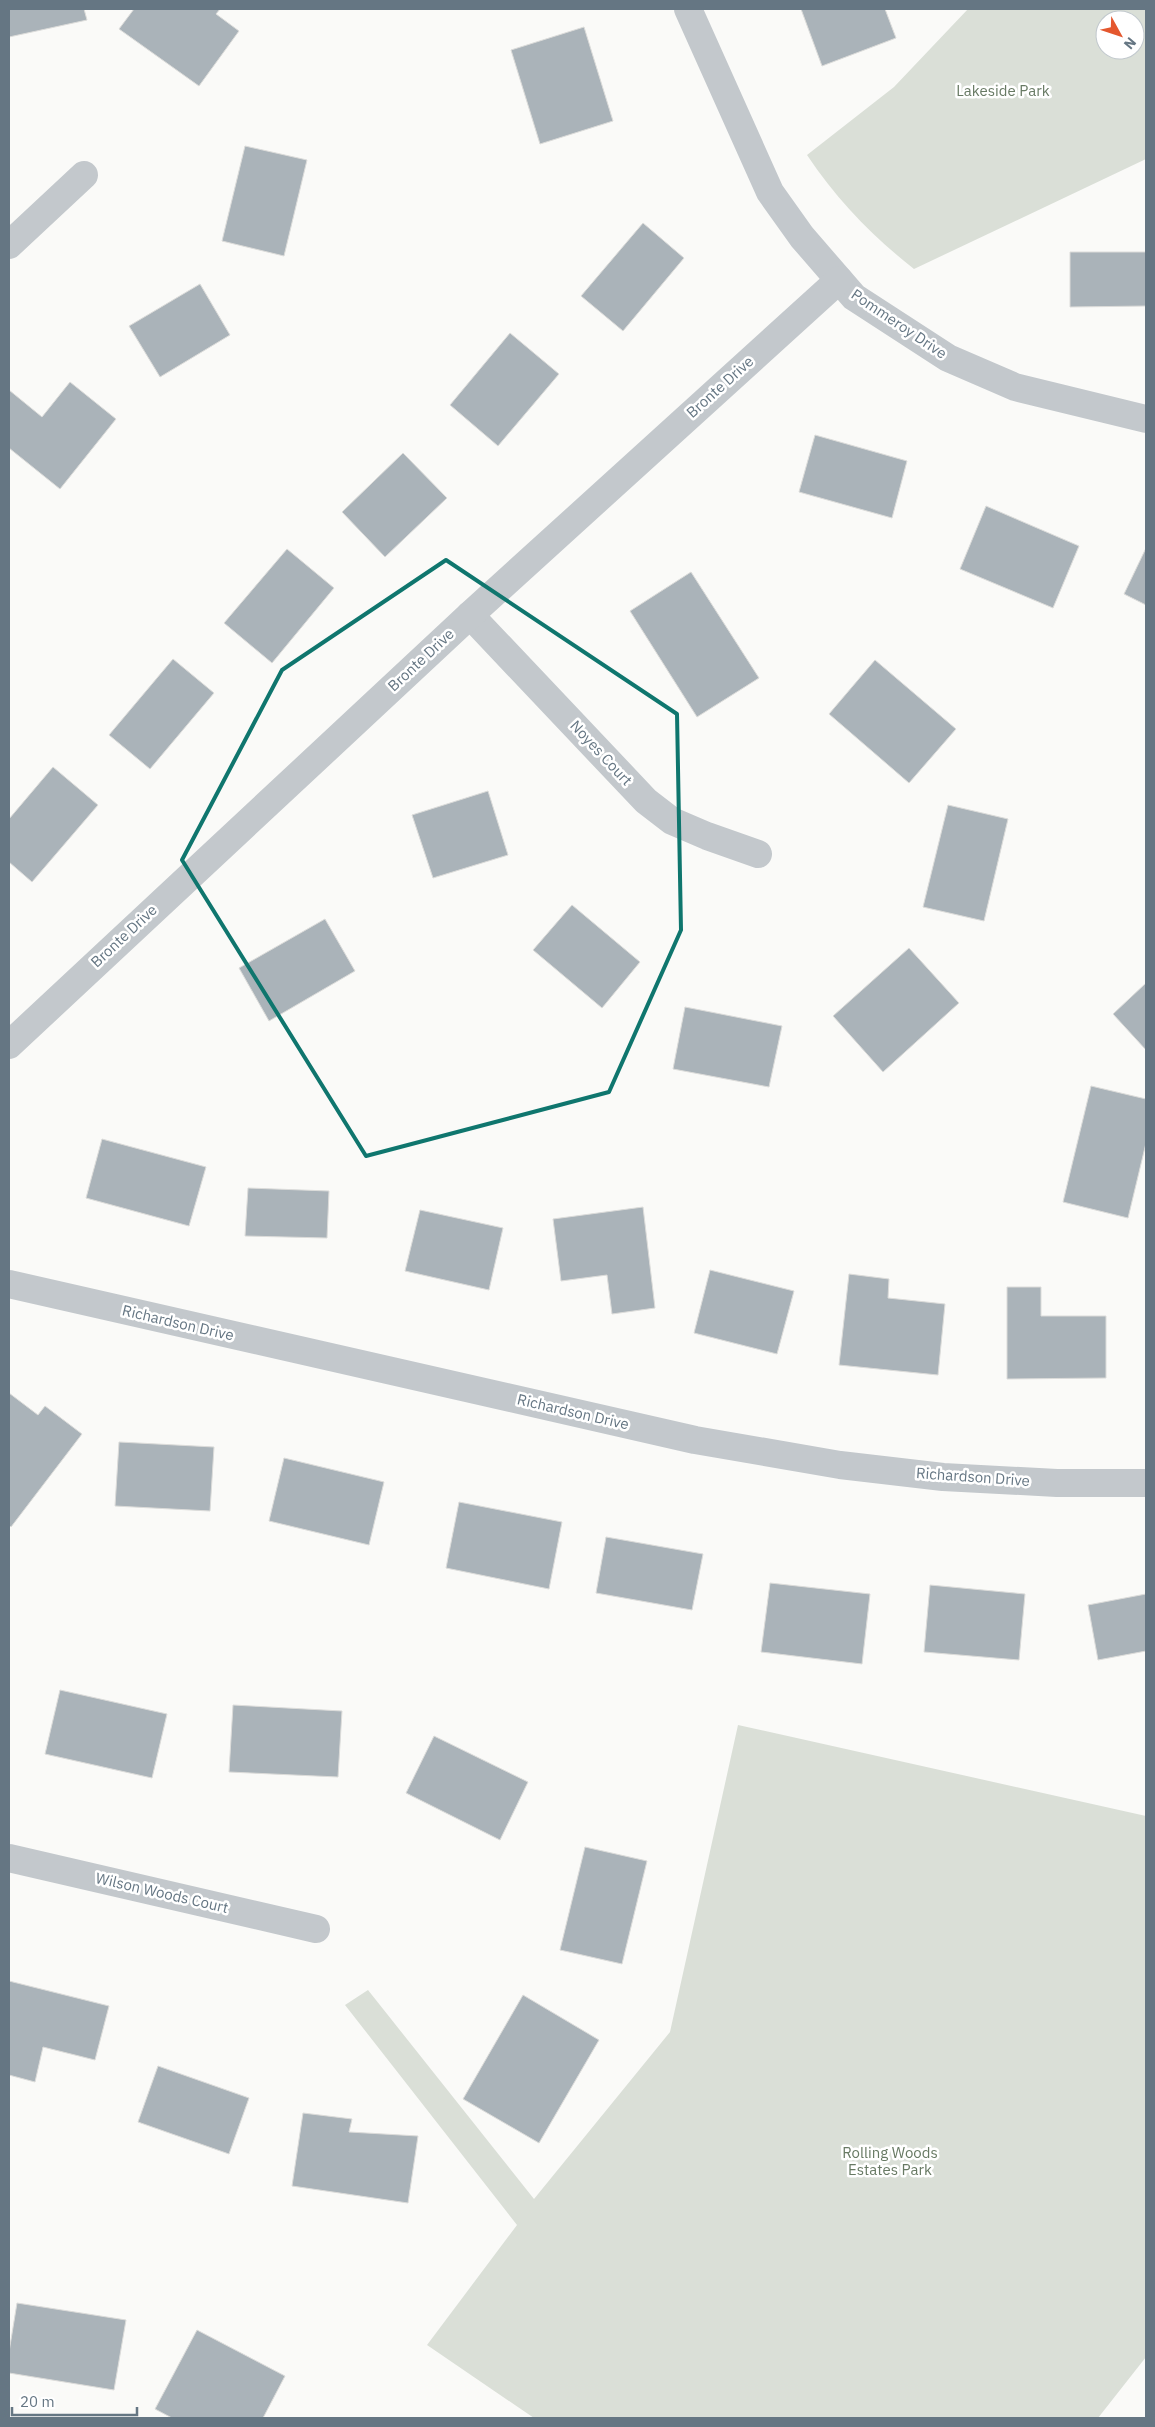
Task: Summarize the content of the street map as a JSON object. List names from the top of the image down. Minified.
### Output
{"streets":{"street":["Pommeroy Drive","Bronte Drive","Noyes Court","Richardson Drive","Wilson Woods Court"]},"crossings":[["Pommeroy Drive","Bronte Drive"],["Bronte Drive","Noyes Court"]],"parks":["Lakeside Park","Rolling Woods Estates Park"],"scale_bar":"20 m","north":"bottom right"}
